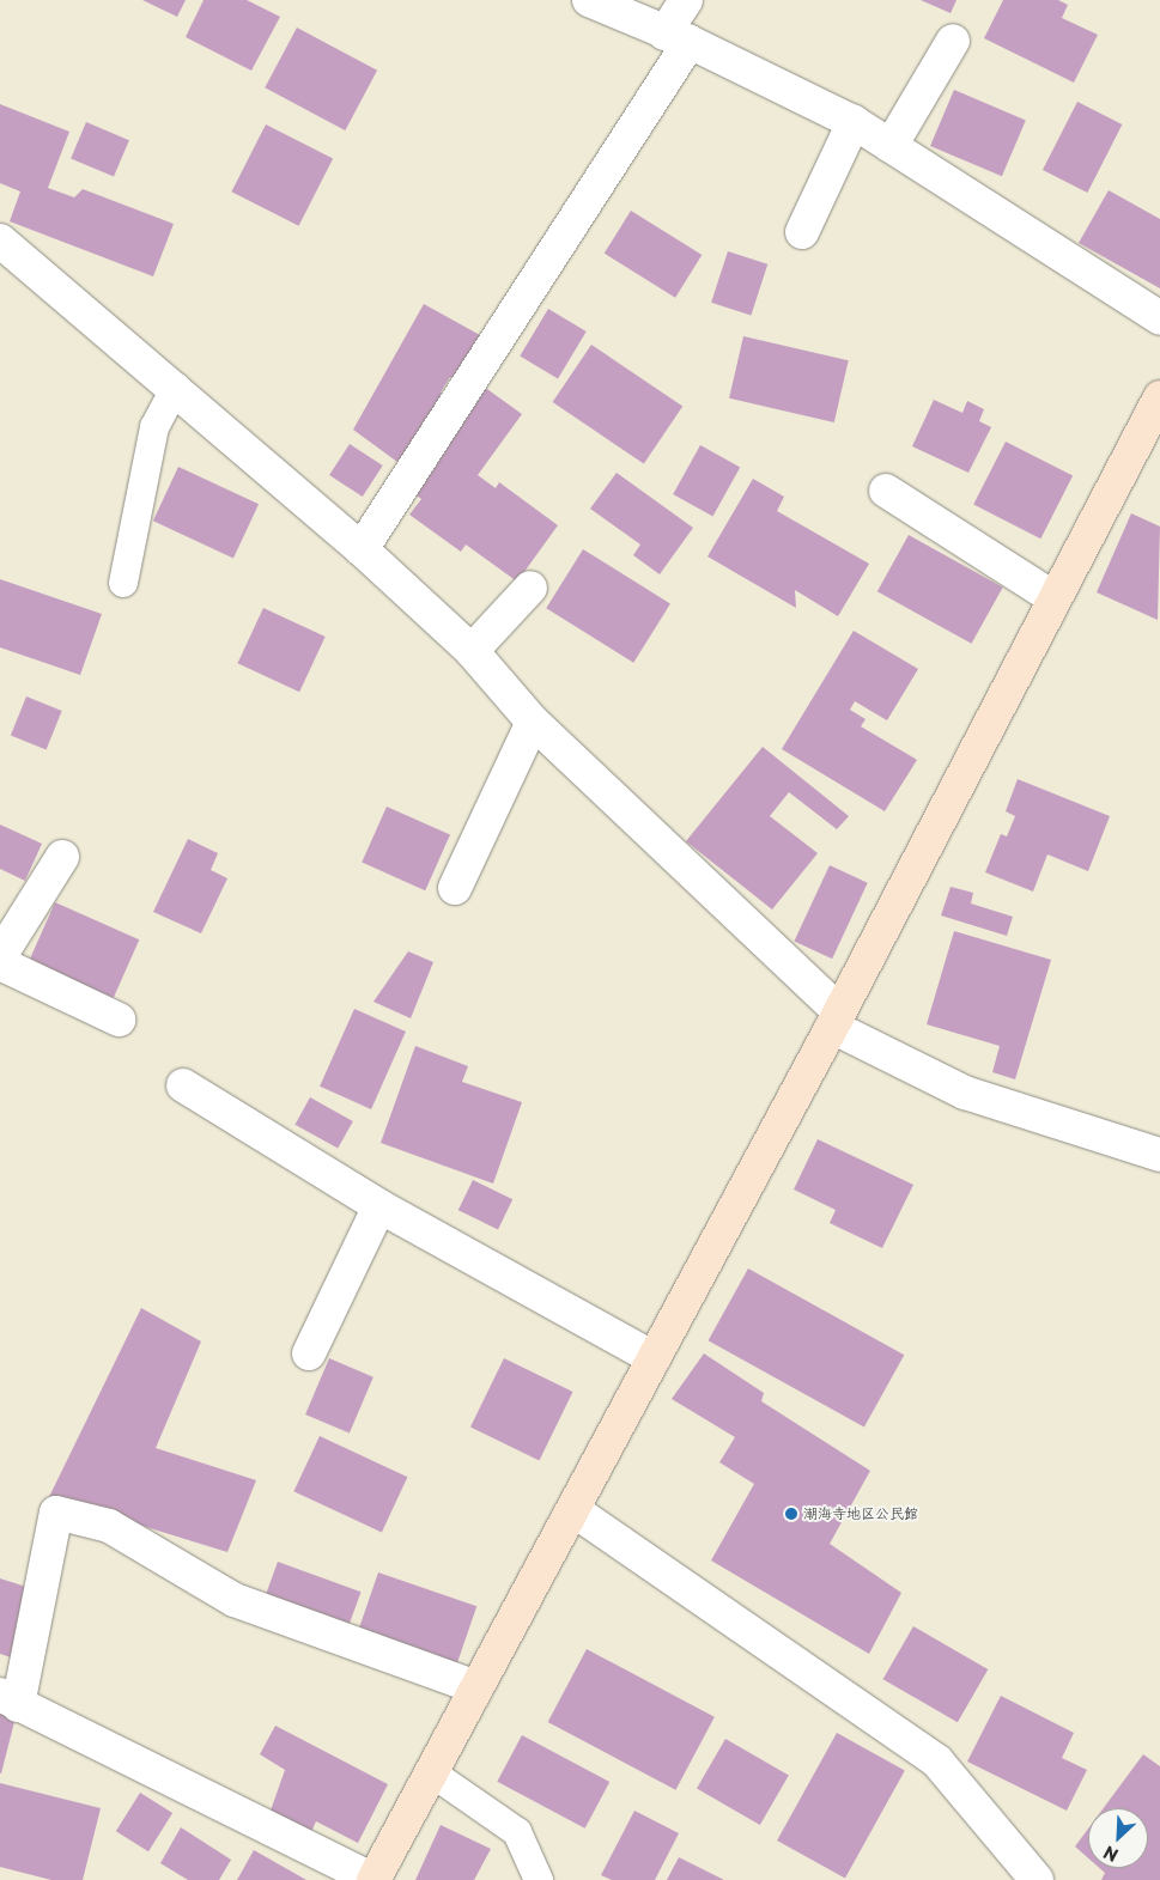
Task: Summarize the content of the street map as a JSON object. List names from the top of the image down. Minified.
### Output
{"places":["潮海寺地区公民館"],"north":"bottom left"}
